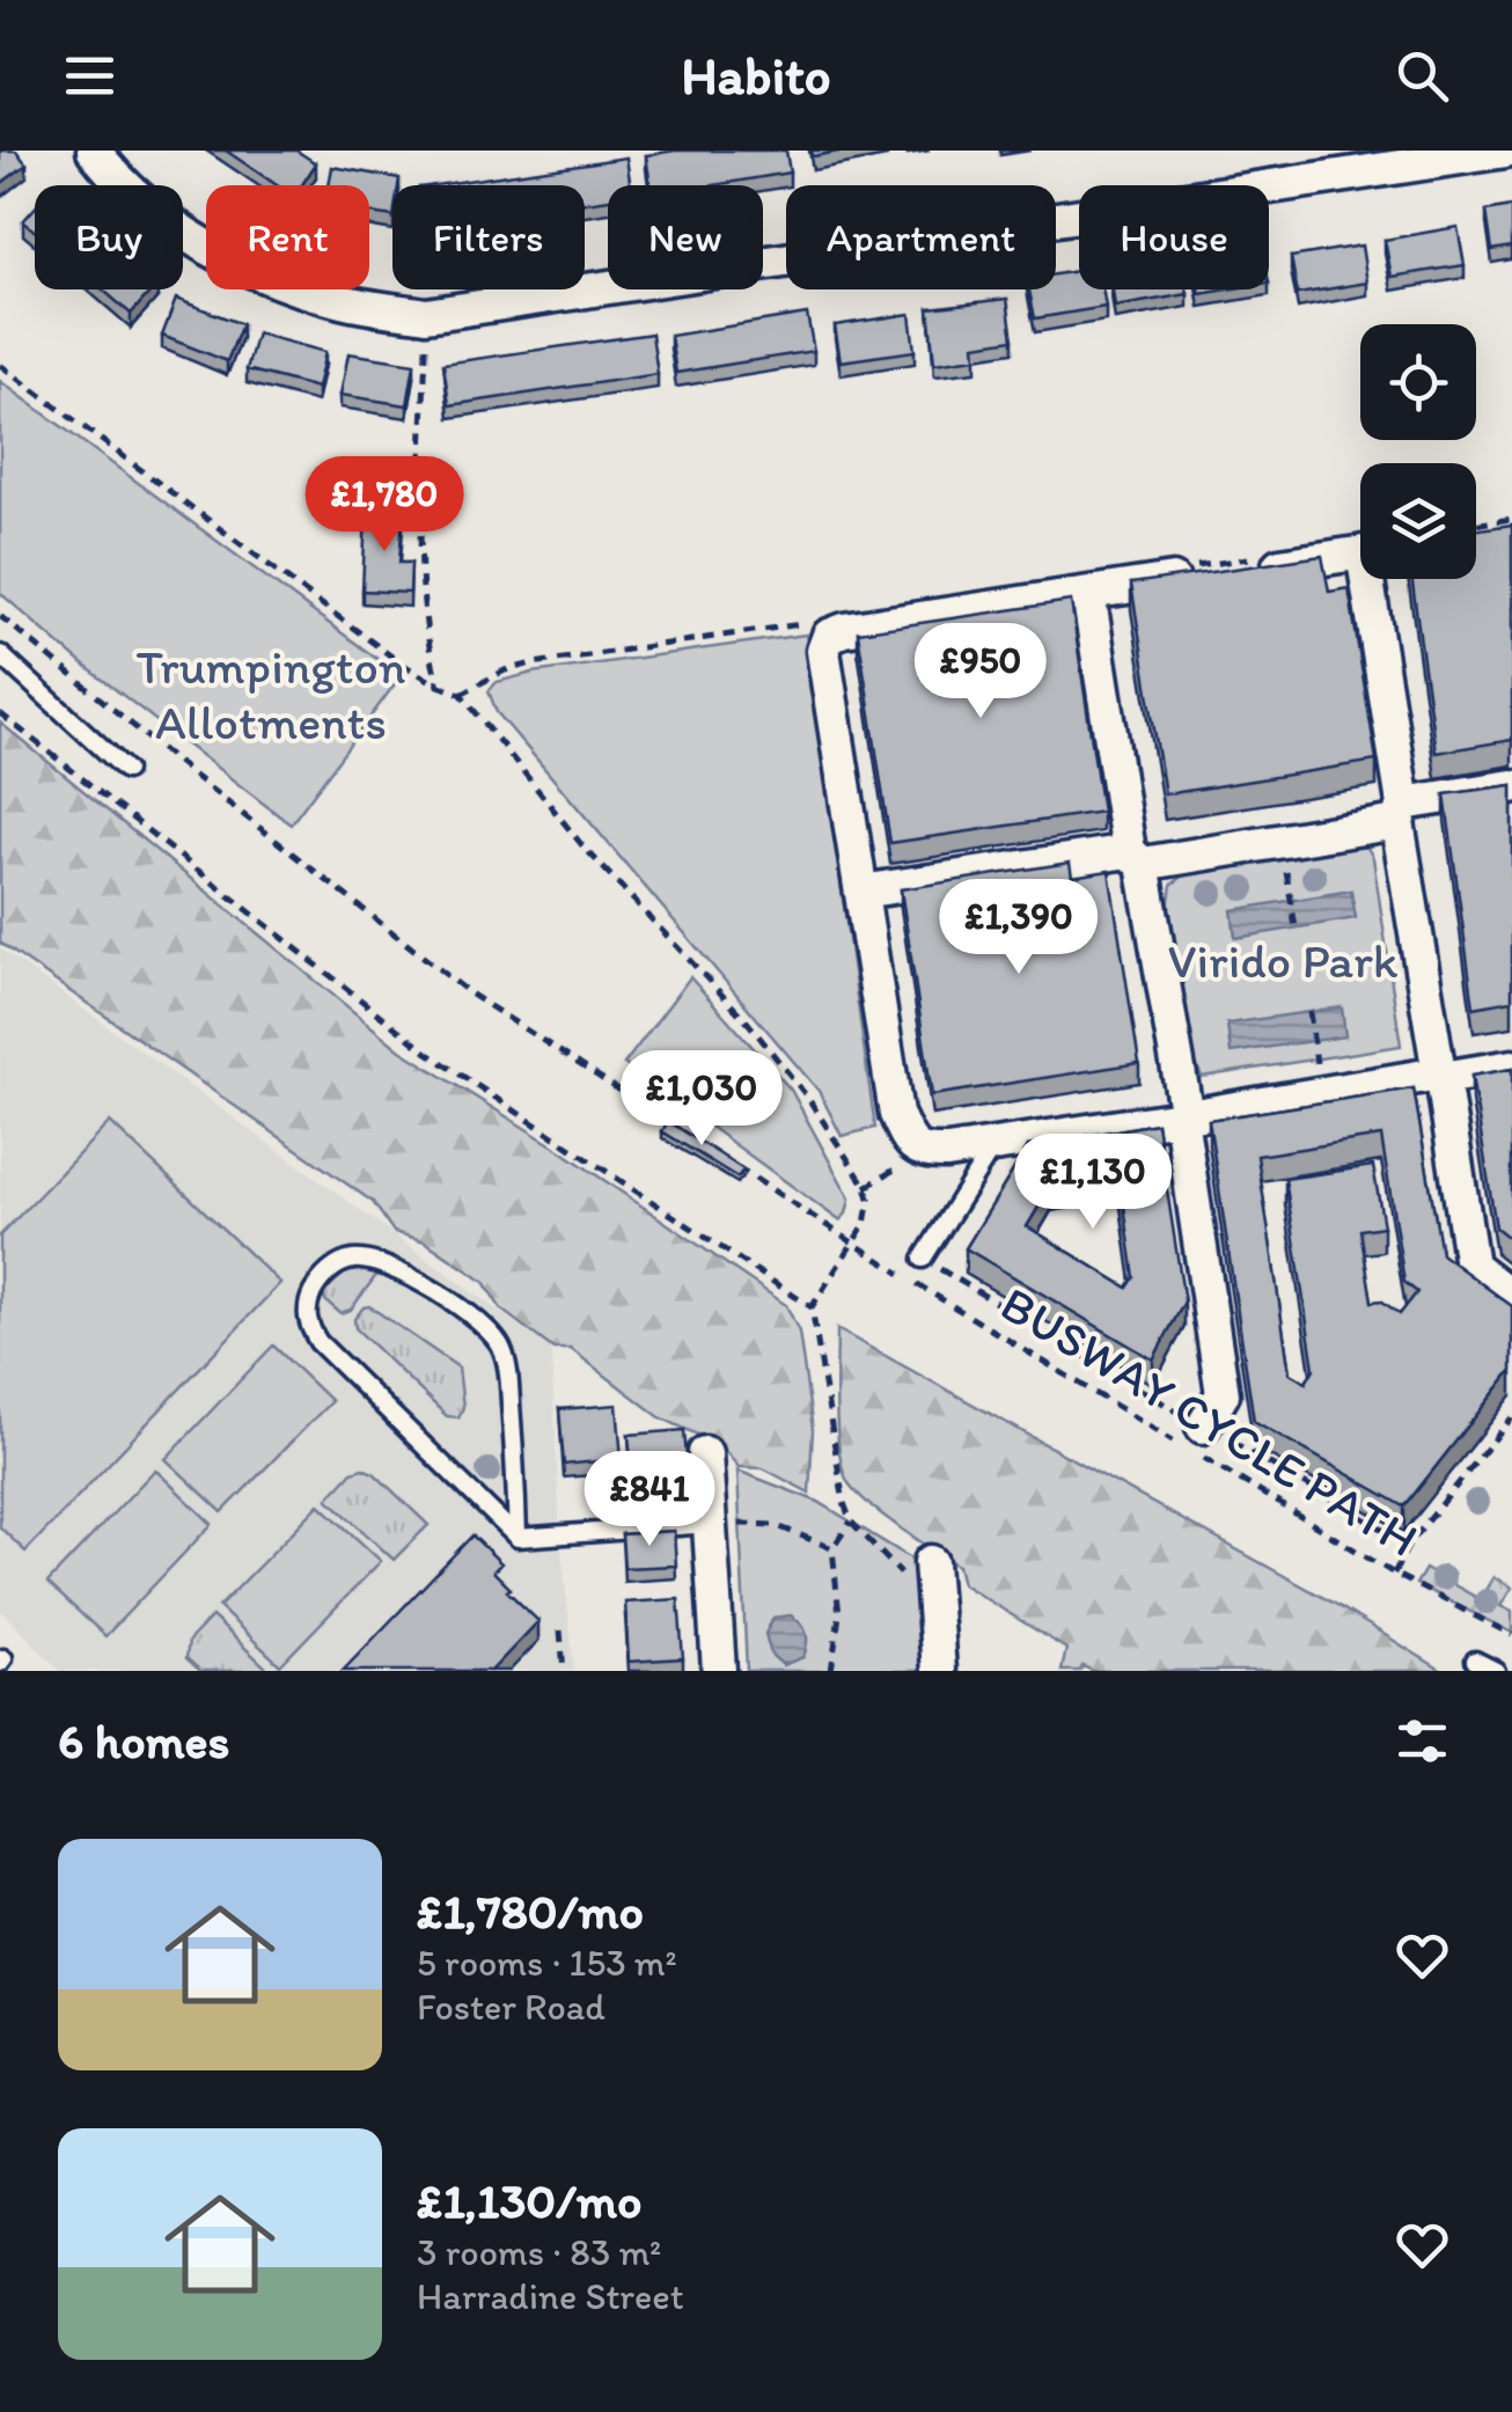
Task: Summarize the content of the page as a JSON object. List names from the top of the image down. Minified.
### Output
{"streets":{"path":["BUSWAY CYCLE PATH"]},"parks":["Trumpington Allotments","Virido Park"],"page":{"header":"Habito","chip":["Buy","Rent","Filters","New","Apartment","House"],"price":["£1,780","£950","£1,390","£1,030","£1,130","£841"],"heading":"6 homes","list":[{"name":"£1,780/mo","note":"5 rooms · 153 m² · Foster Road"},{"name":"£1,130/mo","note":"3 rooms · 83 m² · Harradine Street"}]}}
